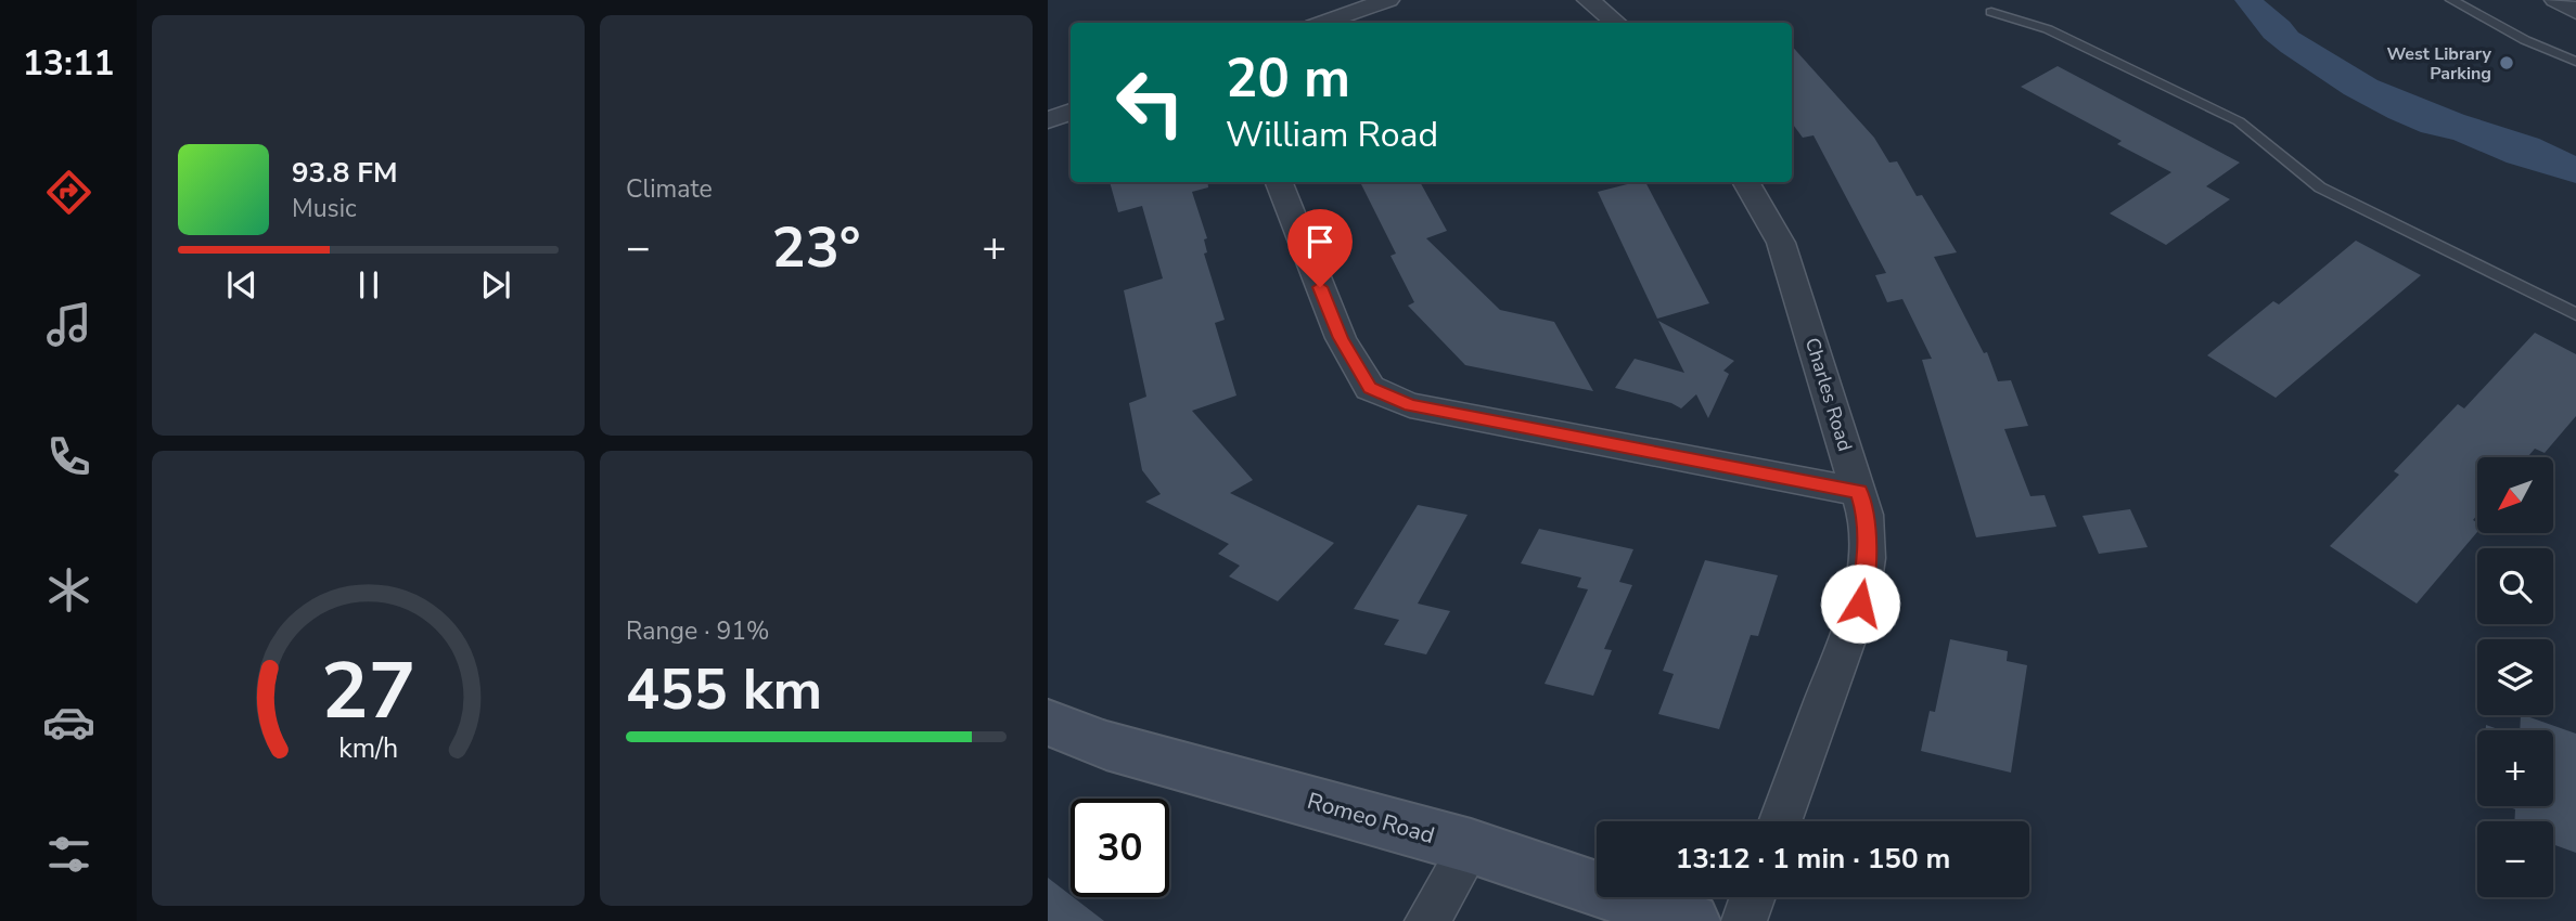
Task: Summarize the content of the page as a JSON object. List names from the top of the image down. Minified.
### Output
{"streets":{"main road":["Romeo Road"],"street":["Charles Road"]},"places":["West Library Parking"],"north":"bottom left","page":{"tabs":"13:11","tile":["Climate",["Range · 91%","455 km"]],"turn":["20 m","William Road"],"song":["93.8 FM","Music"],"heat":["−","23°","+"],"map_buttons":["+","−"],"limit":"30","trip":"13:12 · 1 min · 150 m","gauge":["27","km/h"]}}
